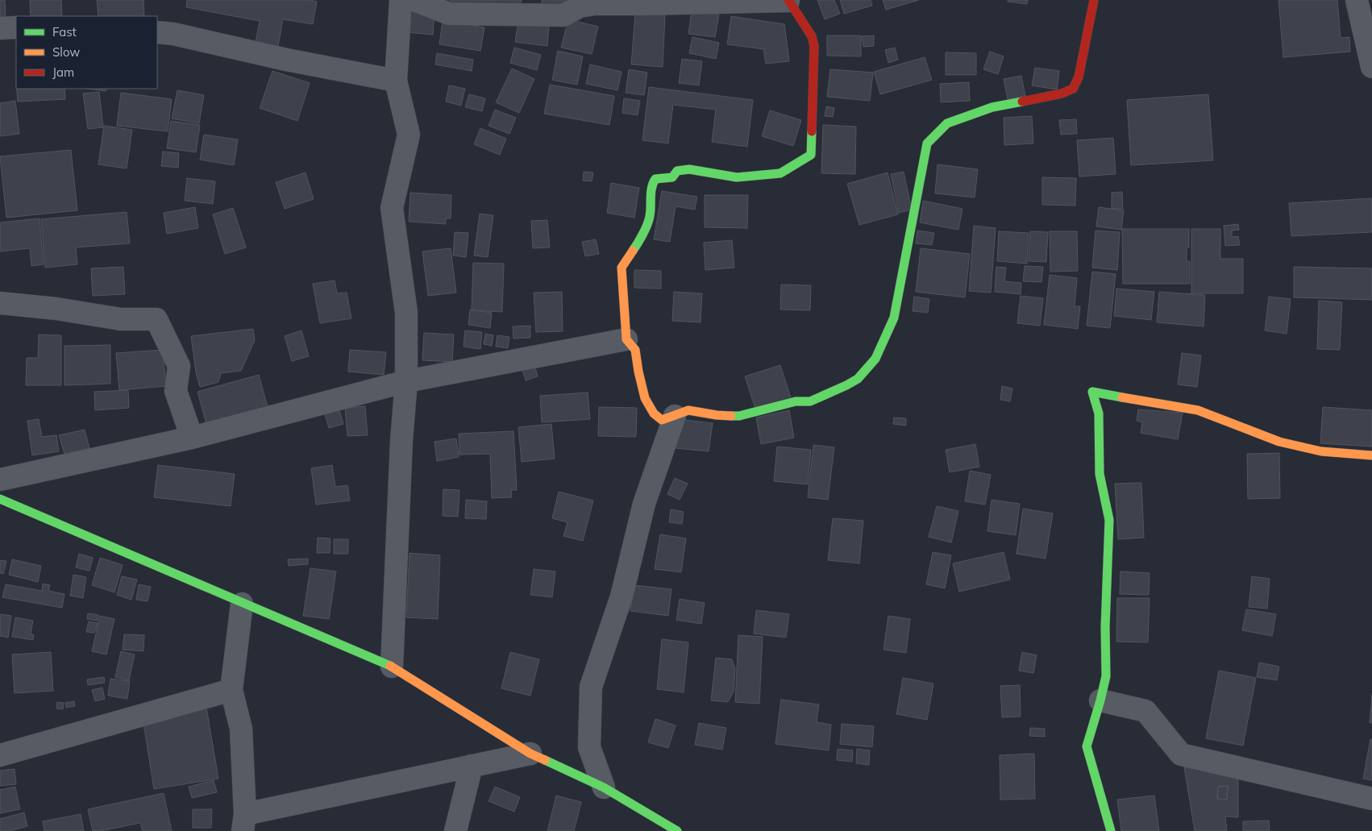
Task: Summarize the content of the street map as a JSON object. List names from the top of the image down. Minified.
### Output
{"legend":["Fast","Slow","Jam"]}
